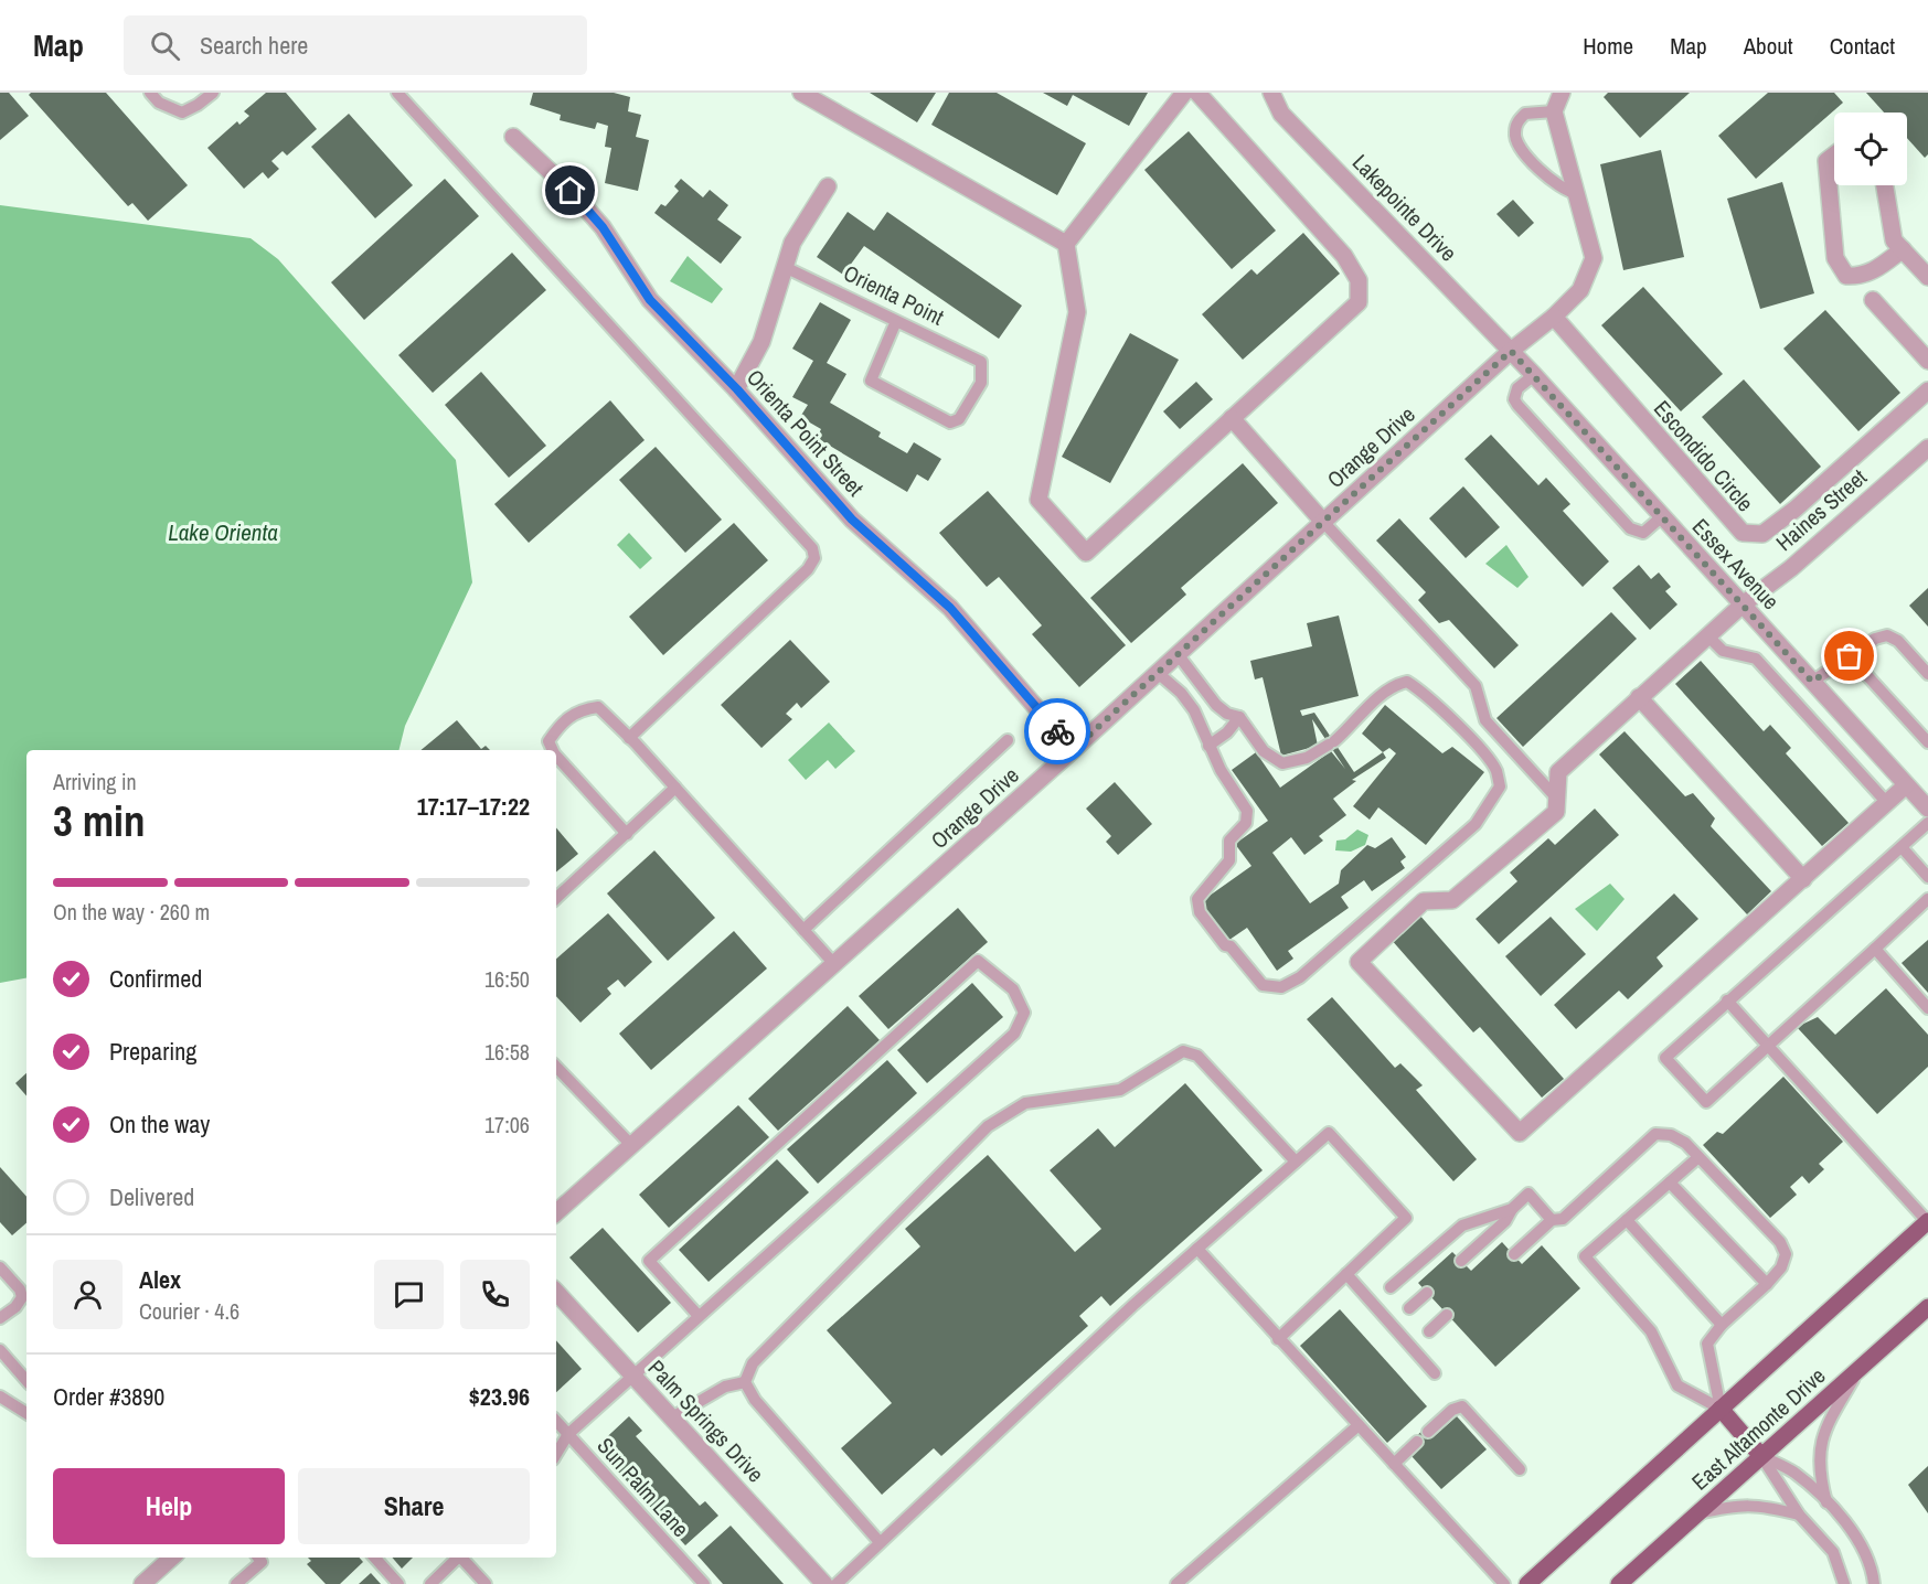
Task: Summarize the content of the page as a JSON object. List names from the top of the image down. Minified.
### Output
{"streets":{"main road":["East Altamonte Drive"],"street":["Lakepointe Drive","Orienta Point Street","Orange Drive","Escondido Circle","Haines Street","Essex Avenue","Palm Springs Drive"],"lane":["Orienta Point","Sun Palm Lane"]},"crossings":[["Lakepointe Drive","Orange Drive"],["Lakepointe Drive","Essex Avenue"],["Orienta Point Street","Orange Drive"],["Orange Drive","Essex Avenue"],["Haines Street","Essex Avenue"]],"water":["Lake Orienta"],"page":{"header":"Map","search":"Search here","nav":["Home","Map","About","Contact"],"heading":["3 min","Arriving in","17:17–17:22"],"panel":["Alex","Courier · 4.6","Order #3890","$23.96"],"bar":"On the way · 260 m","list":[["Confirmed","16:50"],["Preparing","16:58"],["On the way","17:06"],"Delivered"],"buttons":["Help","Share"]}}
